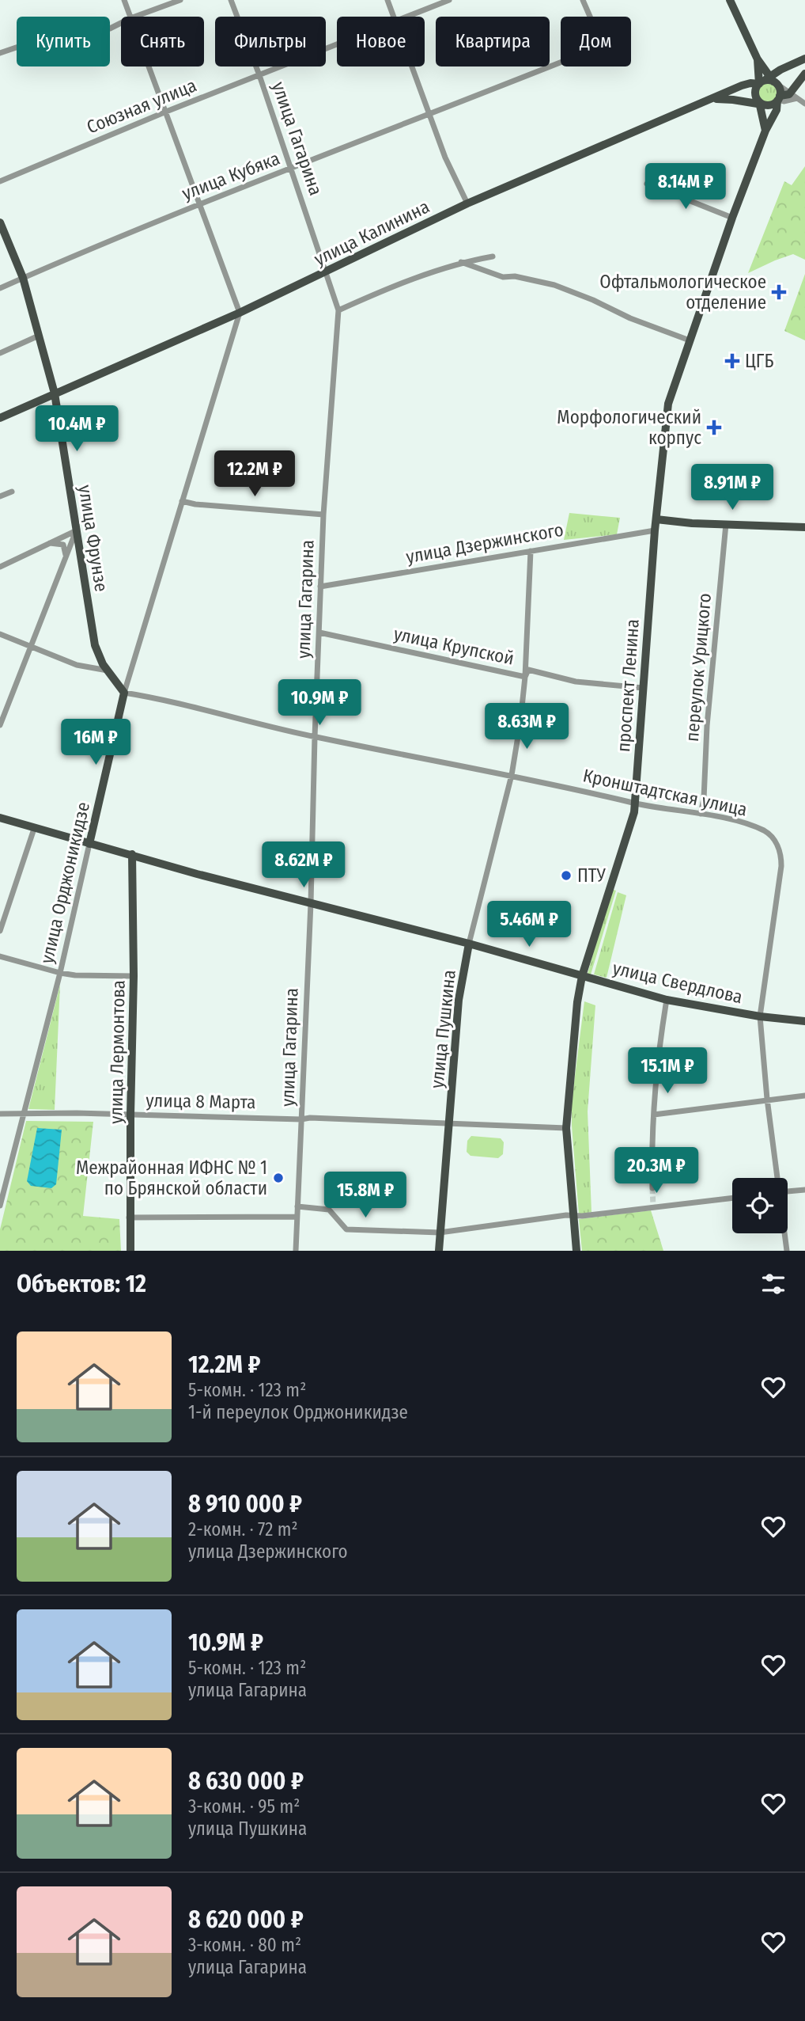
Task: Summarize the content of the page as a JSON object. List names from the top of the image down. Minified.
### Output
{"streets":{"main road":["улица Калинина","улица Фрунзе","проспект Ленина","улица Орджоникидзе","улица Свердлова","улица Пушкина","улица Лермонтова"],"street":["Союзная улица","улица Гагарина","улица Кубяка","улица Дзержинского","улица Крупской","переулок Урицкого","Кронштадтская улица","улица 8 Марта"]},"crossings":[["Союзная улица","улица Гагарина"],["улица Гагарина","улица Кубяка"],["улица Гагарина","улица Калинина"],["улица Гагарина","улица Дзержинского"],["улица Гагарина","улица Крупской"],["улица Гагарина","Кронштадтская улица"],["улица Гагарина","улица Свердлова"],["улица Гагарина","улица 8 Марта"],["улица Кубяка","улица Фрунзе"],["улица Калинина","улица Фрунзе"],["улица Калинина","улица Орджоникидзе"],["улица Фрунзе","Кронштадтская улица"],["улица Фрунзе","улица Орджоникидзе"],["улица Дзержинского","проспект Ленина"],["улица Дзержинского","улица Пушкина"],["улица Крупской","проспект Ленина"],["улица Крупской","улица Пушкина"],["переулок Урицкого","Кронштадтская улица"],["проспект Ленина","Кронштадтская улица"],["проспект Ленина","улица Свердлова"],["проспект Ленина","улица 8 Марта"],["Кронштадтская улица","улица Орджоникидзе"],["Кронштадтская улица","улица Свердлова"],["Кронштадтская улица","улица Пушкина"],["улица Орджоникидзе","улица Свердлова"],["улица Орджоникидзе","улица 8 Марта"],["улица Свердлова","улица Пушкина"],["улица Свердлова","улица Лермонтова"],["улица Пушкина","улица 8 Марта"],["улица Лермонтова","улица 8 Марта"]],"places":{"health":["Офтальмологическое отделение","ЦГБ","Морфологический корпус"],"other":["ПТУ","Межрайонная ИФНС № 1 по Брянской области"]},"page":{"chip":["Купить","Снять","Фильтры","Новое","Квартира","Дом"],"price":["8.14M ₽","10.4M ₽","12.2M ₽","8.91M ₽","10.9M ₽","8.63M ₽","16M ₽","8.62M ₽","5.46M ₽","15.1M ₽","20.3M ₽","15.8M ₽"],"heading":"Объектов: 12","list":[{"name":"12.2M ₽","note":"5-комн. · 123 m² · 1-й переулок Орджоникидзе"},{"name":"8 910 000 ₽","note":"2-комн. · 72 m² · улица Дзержинского"},{"name":"10.9M ₽","note":"5-комн. · 123 m² · улица Гагарина"},{"name":"8 630 000 ₽","note":"3-комн. · 95 m² · улица Пушкина"},{"name":"8 620 000 ₽","note":"3-комн. · 80 m² · улица Гагарина"}]}}
